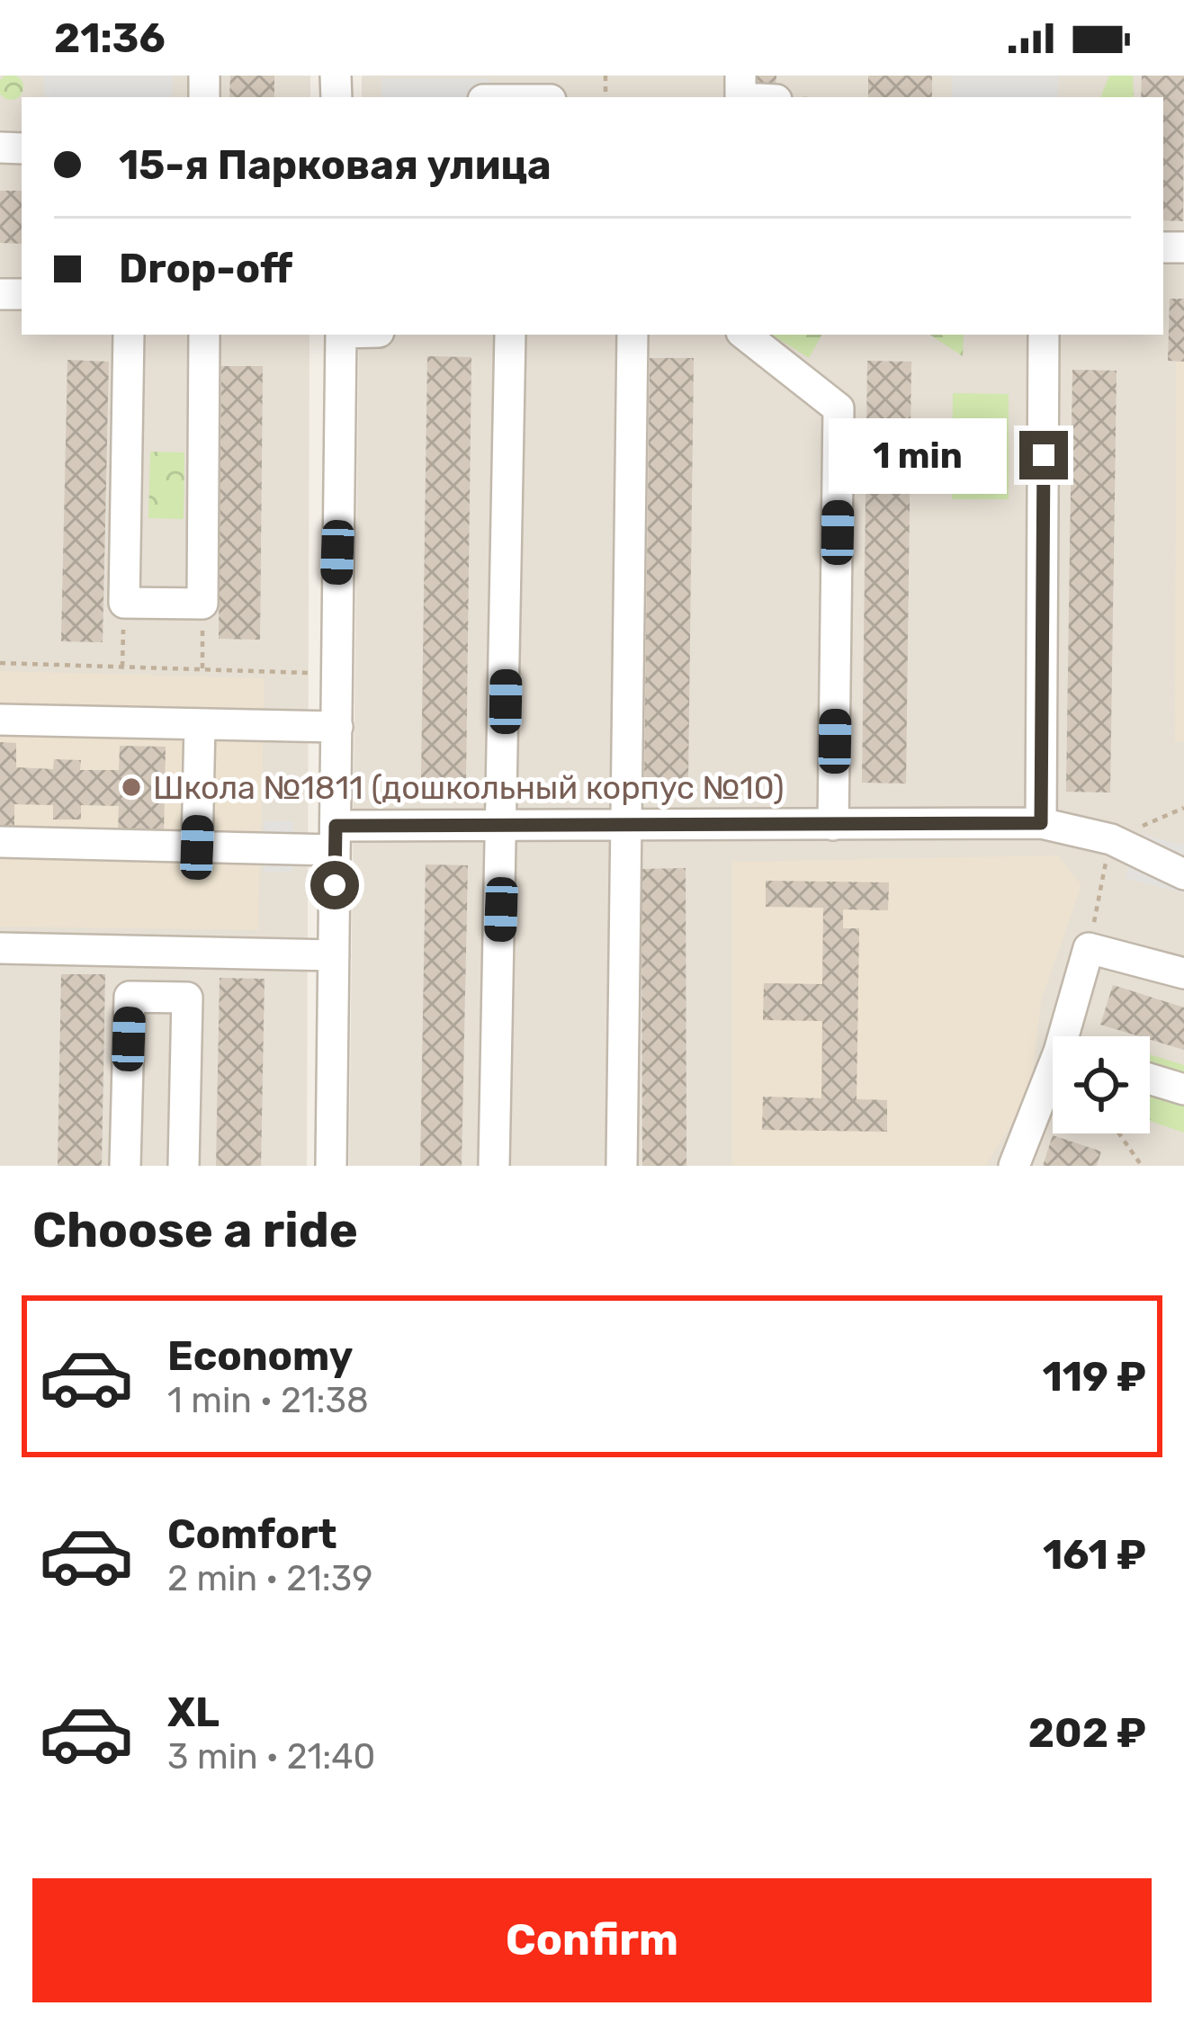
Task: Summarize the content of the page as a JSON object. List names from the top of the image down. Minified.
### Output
{"places":["Школа №1811 (дошкольный корпус №10)"],"page":{"status":"21:36","banner":["15-я Парковая улица","Drop-off"],"bubble":"1 min","heading":"Choose a ride","list":[{"name":"Economy","note":"1 min · 21:38","value":"119 ₽"},{"name":"Comfort","note":"2 min · 21:39","value":"161 ₽"},{"name":"XL","note":"3 min · 21:40","value":"202 ₽"}],"buttons":"Confirm"}}
